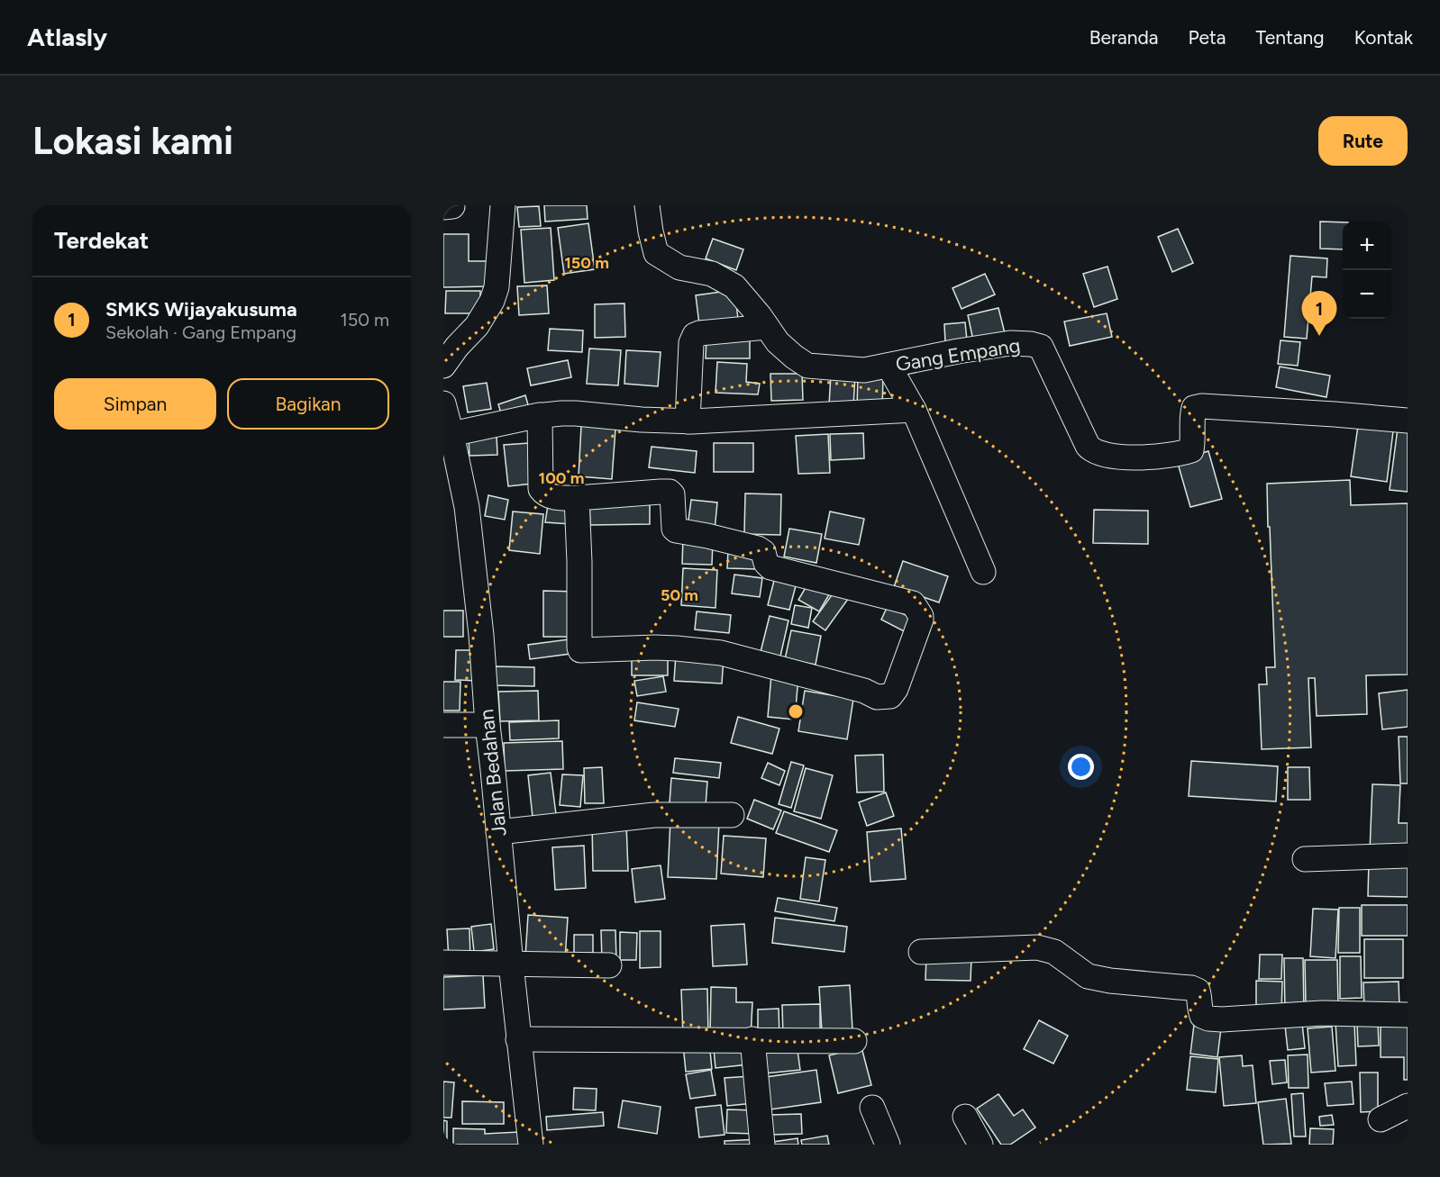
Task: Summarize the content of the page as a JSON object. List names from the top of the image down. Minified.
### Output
{"streets":{"street":["Gang Empang","Jalan Bedahan"]},"page":{"header":"Atlasly","nav":["Beranda","Peta","Tentang","Kontak"],"buttons":["Rute",["Simpan","Bagikan"]],"title":"Lokasi kami","heading":"Terdekat","map_buttons":["+","−"],"list":[{"mark":"1","name":"SMKS Wijayakusuma","note":"Sekolah · Gang Empang","value":"150 m"}],"pins":"1"},"rings":["150 m","100 m","50 m"]}
